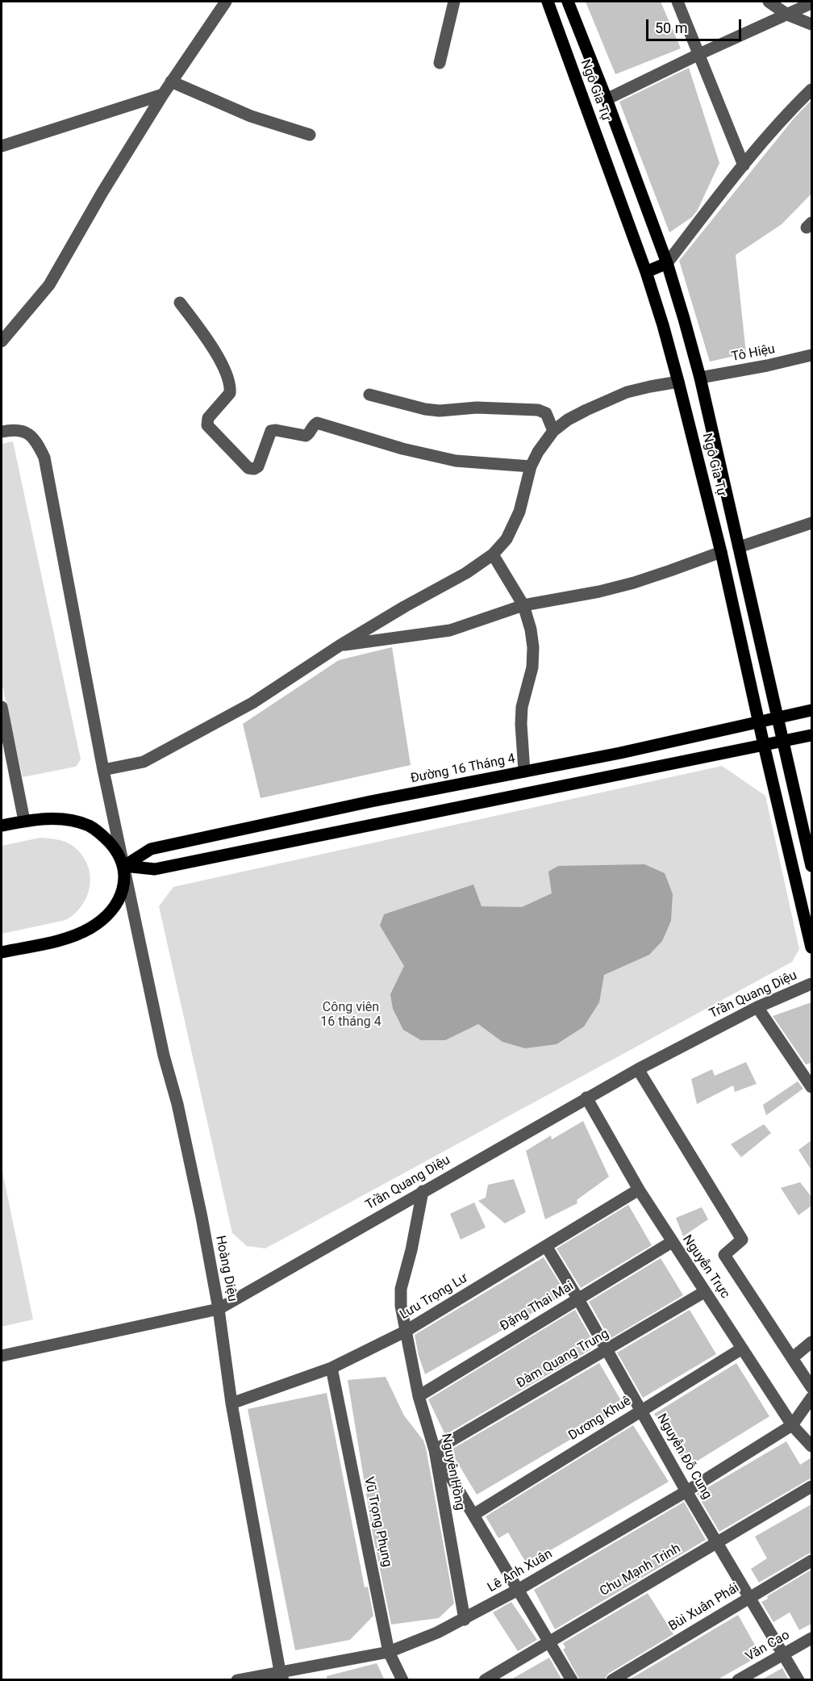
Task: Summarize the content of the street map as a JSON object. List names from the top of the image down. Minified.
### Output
{"streets":{"main road":["Ngô Gia Tự","Đường 16 Tháng 4"],"street":["Tô Hiệu","Trần Quang Diệu","Nguyễn Trực","Hoàng Diệu","Lưu Trọng Lư","Đặng Thai Mai","Đàm Quang Trung","Dương Khuê","Nguyễn Đỗ Cung","Nguyên Hồng","Vũ Trọng Phụng","Chu Mạnh Trinh","Lê Anh Xuân","Bùi Xuân Phái","Văn Cao"]},"crossings":[["Ngô Gia Tự","Tô Hiệu"],["Ngô Gia Tự","Đường 16 Tháng 4"],["Đường 16 Tháng 4","Hoàng Diệu"],["Trần Quang Diệu","Nguyễn Trực"],["Trần Quang Diệu","Hoàng Diệu"],["Trần Quang Diệu","Nguyên Hồng"],["Nguyễn Trực","Lưu Trọng Lư"],["Nguyễn Trực","Đặng Thai Mai"],["Nguyễn Trực","Đàm Quang Trung"],["Nguyễn Trực","Dương Khuê"],["Nguyễn Trực","Lê Anh Xuân"],["Hoàng Diệu","Lưu Trọng Lư"],["Hoàng Diệu","Lê Anh Xuân"],["Lưu Trọng Lư","Nguyễn Đỗ Cung"],["Lưu Trọng Lư","Nguyên Hồng"],["Lưu Trọng Lư","Vũ Trọng Phụng"],["Đặng Thai Mai","Nguyễn Đỗ Cung"],["Đặng Thai Mai","Nguyên Hồng"],["Đàm Quang Trung","Nguyễn Đỗ Cung"],["Đàm Quang Trung","Nguyên Hồng"],["Dương Khuê","Nguyễn Đỗ Cung"],["Nguyễn Đỗ Cung","Chu Mạnh Trinh"],["Nguyễn Đỗ Cung","Lê Anh Xuân"],["Nguyễn Đỗ Cung","Bùi Xuân Phái"],["Nguyễn Đỗ Cung","Văn Cao"],["Nguyên Hồng","Lê Anh Xuân"],["Vũ Trọng Phụng","Lê Anh Xuân"]],"parks":["Công viên 16 tháng 4"],"scale_bar":"50 m"}
